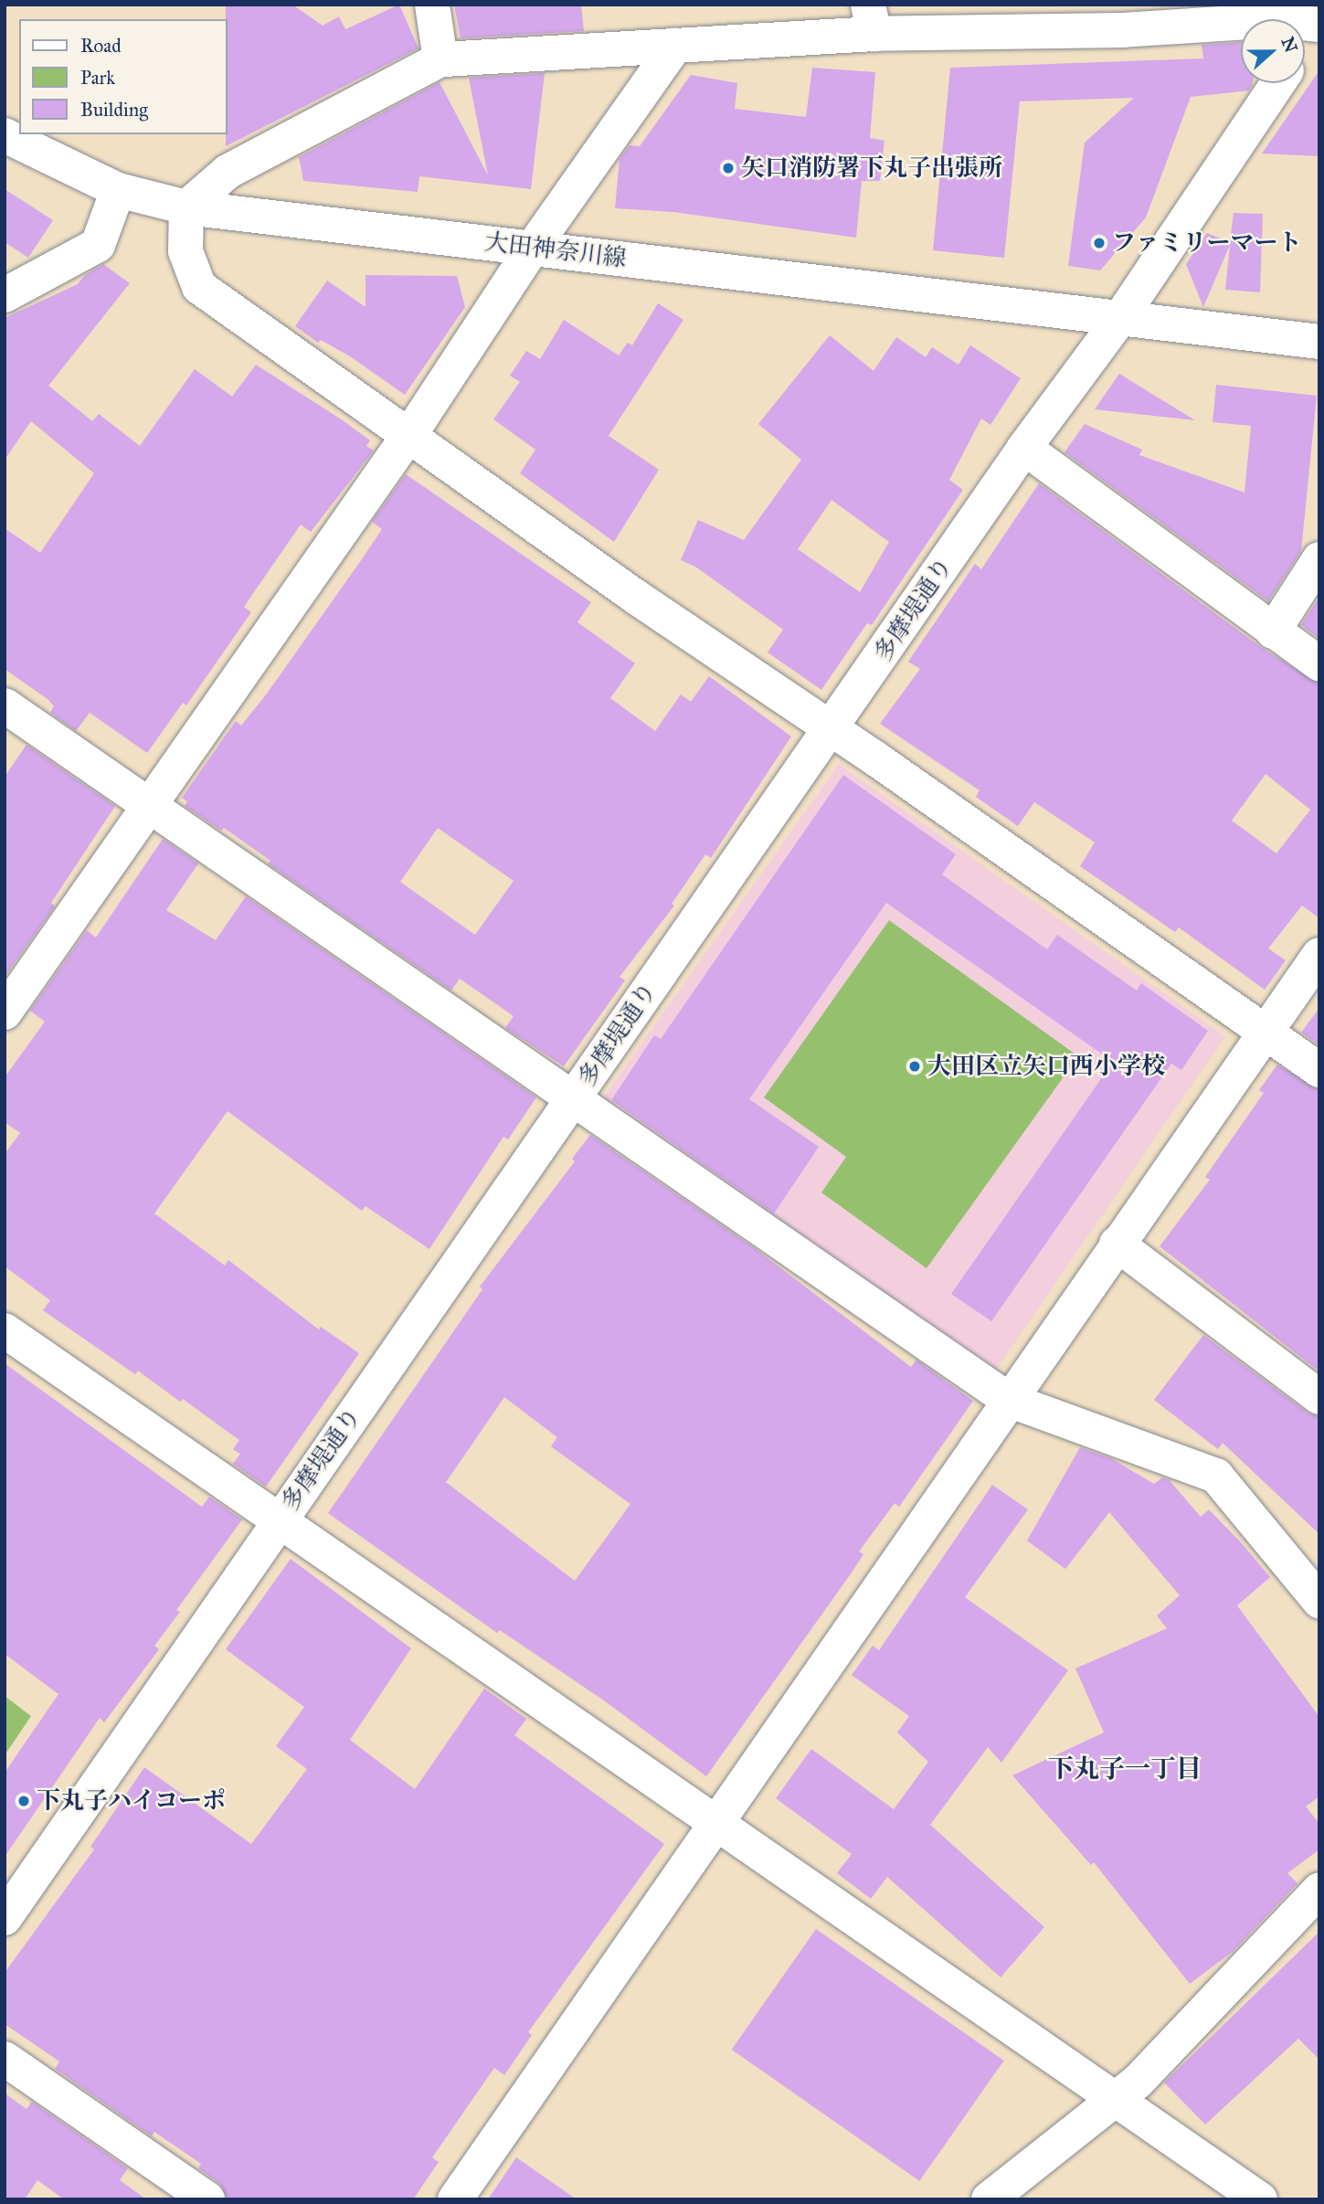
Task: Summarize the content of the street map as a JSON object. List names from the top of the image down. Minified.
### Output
{"streets":{"street":["大田神奈川線","多摩堤通り"]},"crossings":[["大田神奈川線","多摩堤通り"]],"districts":["下丸子一丁目"],"places":["矢口消防署下丸子出張所","ファミリーマート","大田区立矢口西小学校","下丸子ハイコーポ"],"legend":["Road","Park","Building"],"north":"right"}
